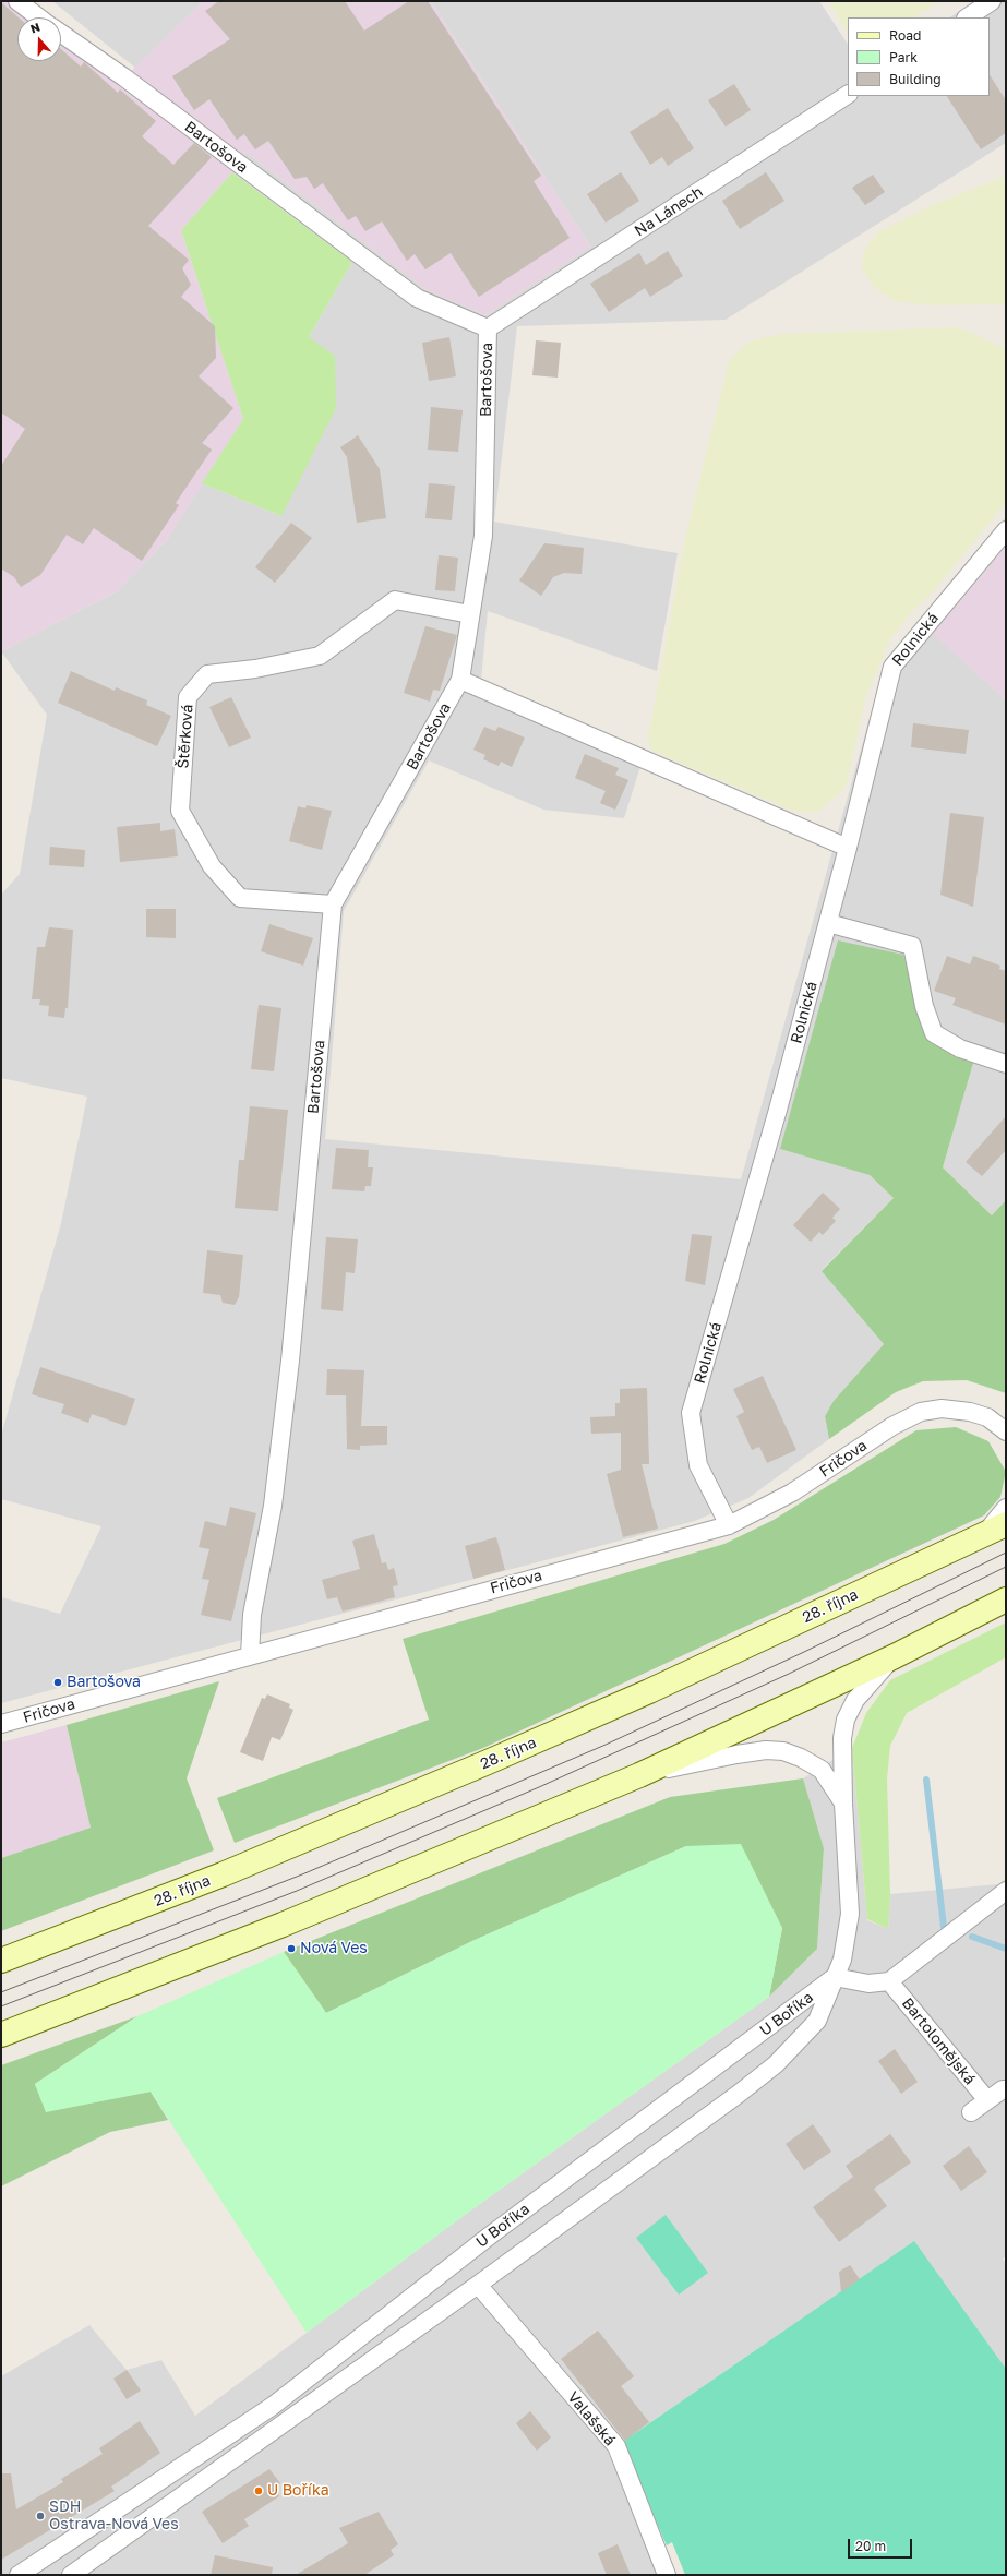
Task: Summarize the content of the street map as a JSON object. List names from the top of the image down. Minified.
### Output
{"streets":{"main road":["28. října"],"street":["Bartošova","Na Lánech","Rolnická","Štěrková","Fričova","U Boříka","Bartolomějská","Valašská"]},"crossings":[["Bartošova","Na Lánech"],["Bartošova","Štěrková"],["Bartošova","Fričova"],["Rolnická","Fričova"],["U Boříka","Valašská"]],"places":["Bartošova","Nová Ves","U Boříka","SDH Ostrava-Nová Ves"],"legend":["Road","Park","Building"],"scale_bar":"20 m","north":"top"}
